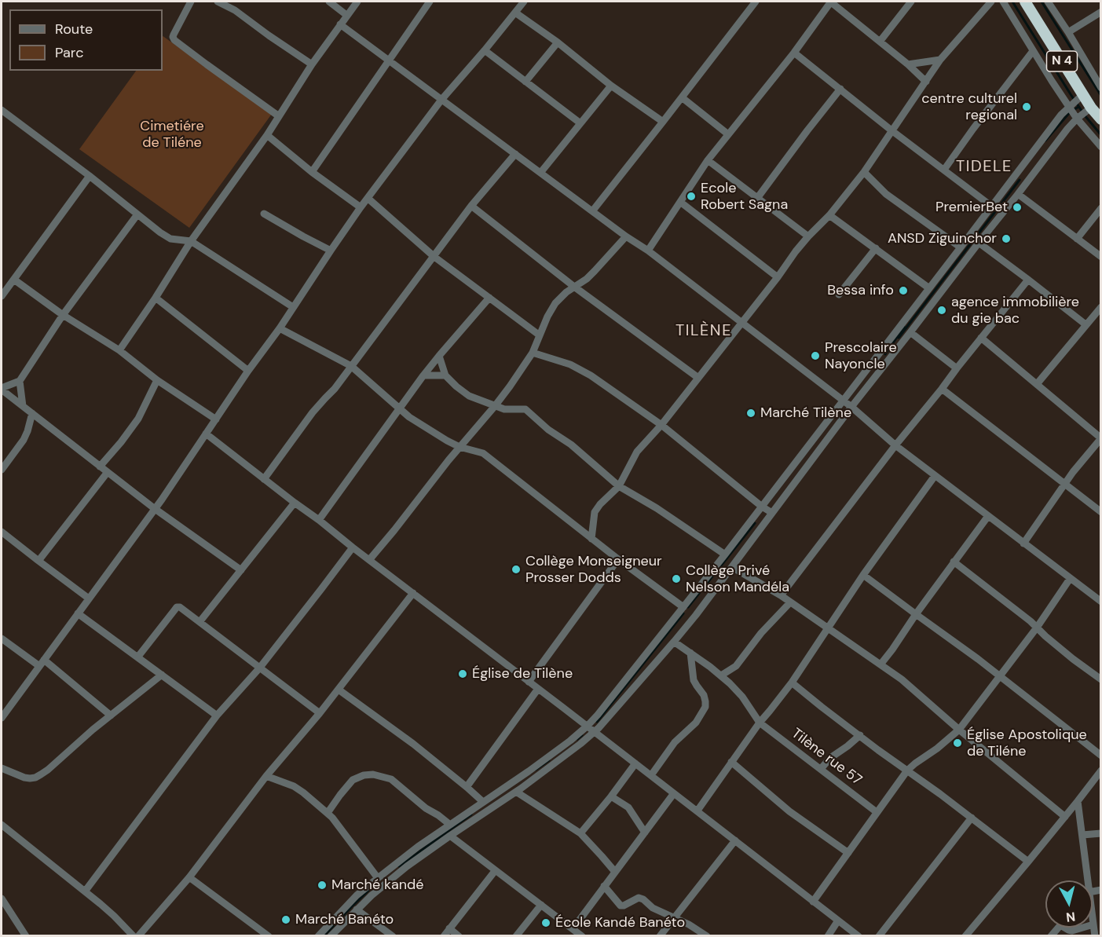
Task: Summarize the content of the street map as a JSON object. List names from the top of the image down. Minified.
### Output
{"streets":{"highway":["N 4"],"street":["Tilène rue 57"]},"districts":["TIDELE","TILÈNE"],"parks":["Cimetiére de Tiléne"],"places":["centre culturel regional","Ecole Robert Sagna","PremierBet","ANSD Ziguinchor","Bessa info","agence immobilière du gie bac","Prescolaire Nayoncle","Marché Tilène","Collège Monseigneur Prosser Dodds","Collège Privé Nelson Mandéla","Église de Tilène","Église Apostolique de Tiléne","Marché kandé","Marché Banéto","École Kandé Banéto"],"legend":["Route","Parc"],"north":"bottom"}
